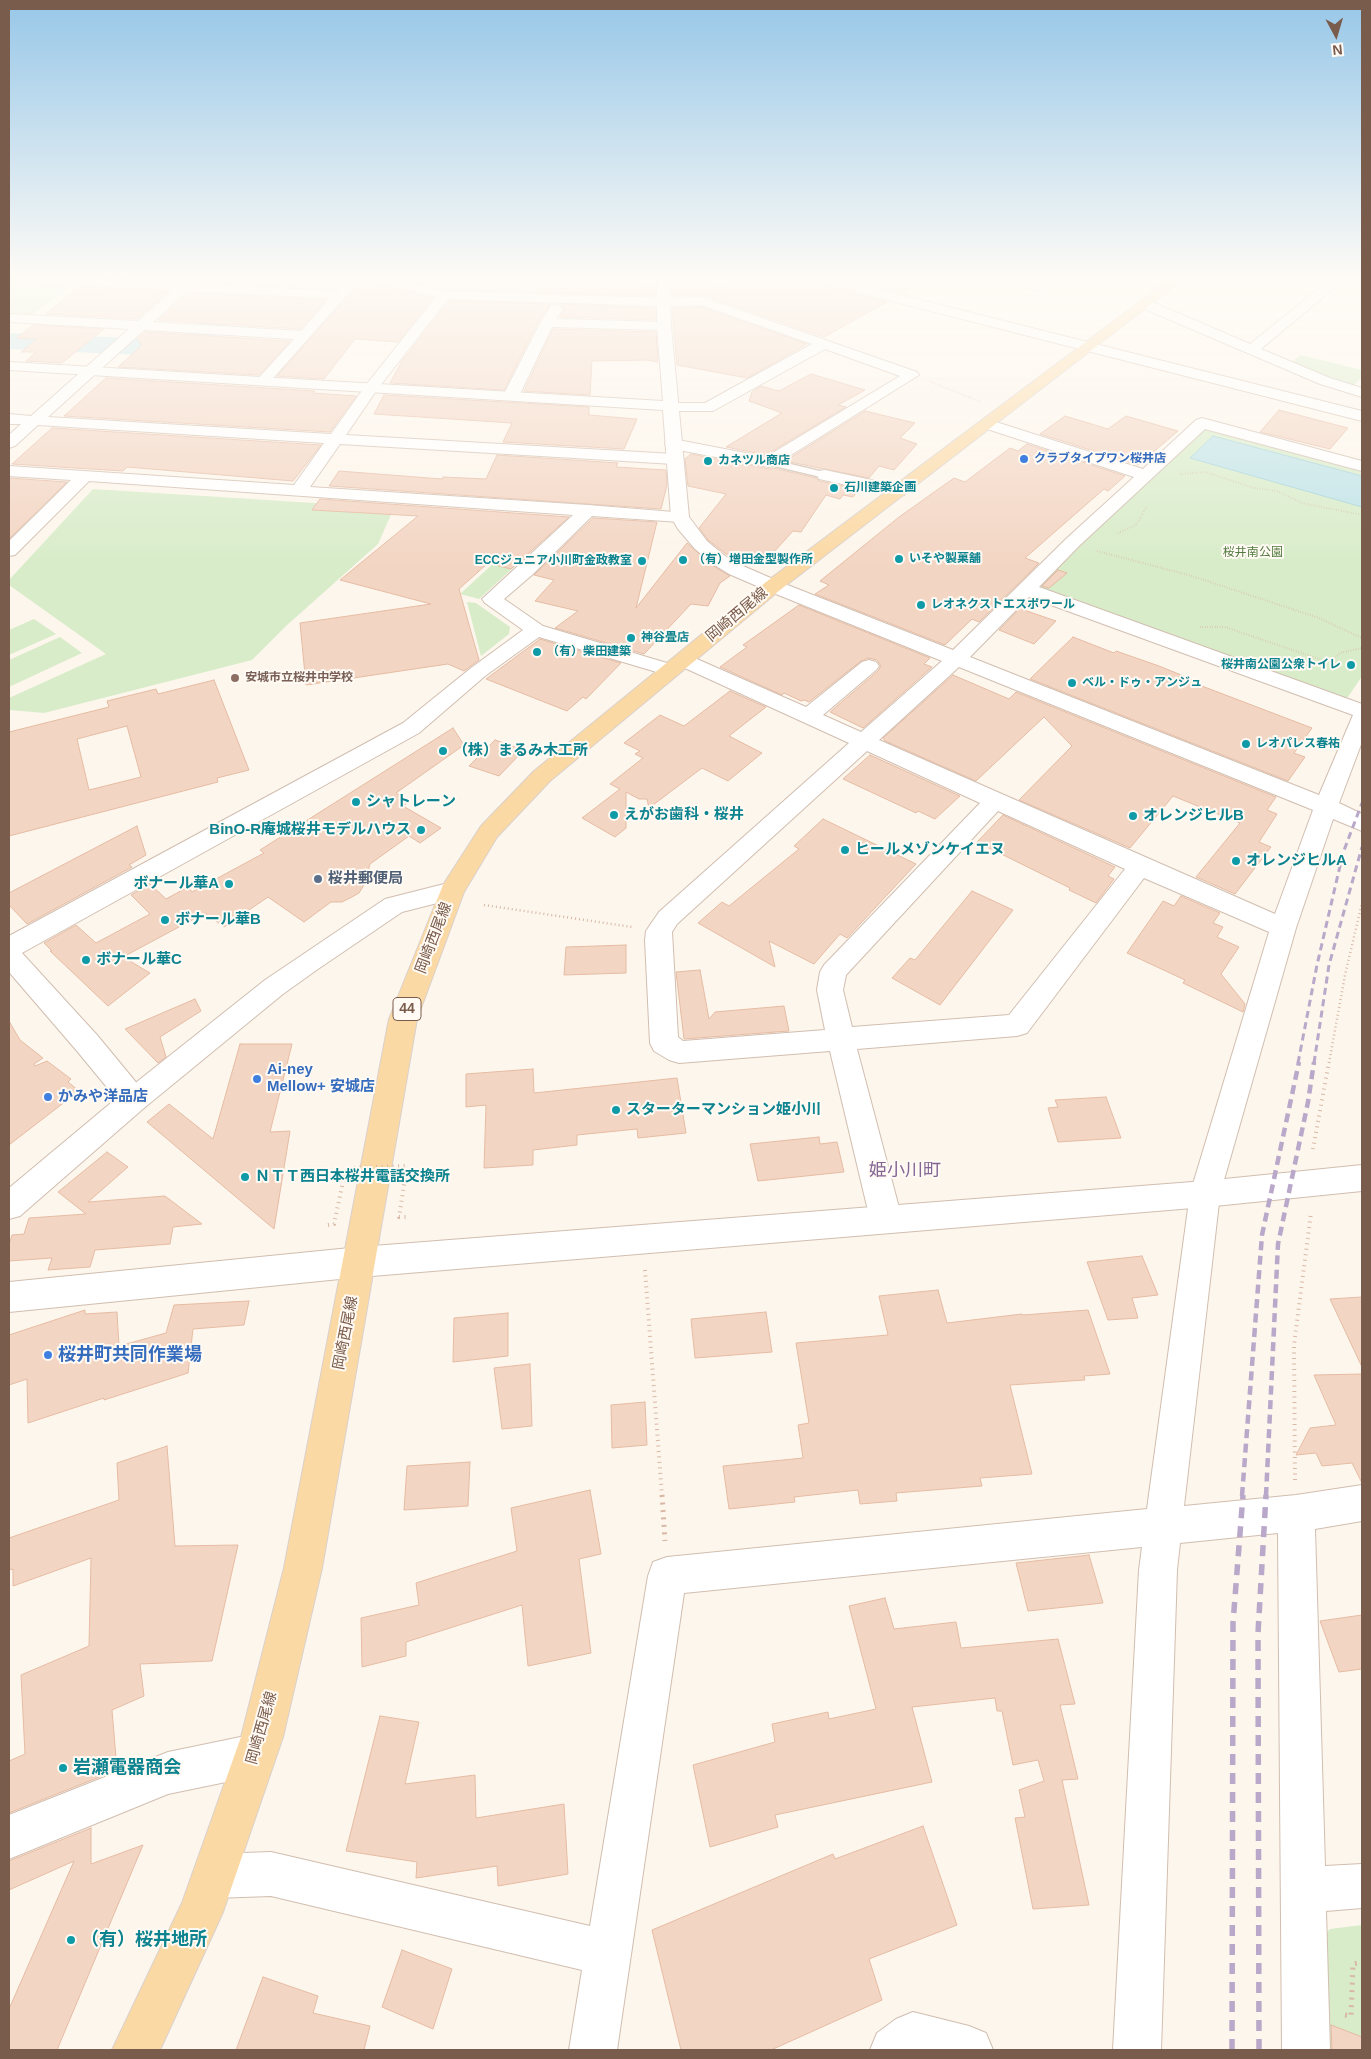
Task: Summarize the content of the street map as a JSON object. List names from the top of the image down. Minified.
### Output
{"streets":{"main road":["岡崎西尾線","44"]},"districts":["姫小川町"],"parks":["桜井南公園"],"places":["クラブタイプワン桜井店","カネツル商店","石川建築企画","いそや製菓舗","（有）増田金型製作所","ECCジュニア小川町金政教室","レオネクストエスポワール","神谷畳店","（有）柴田建築","桜井南公園公衆トイレ","安城市立桜井中学校","ベル・ドゥ・アンジュ","レオパレス春祐","（株）まるみ木工所","シャトレーン","えがお歯科・桜井","オレンジヒルB","BinO‐R庵城桜井モデルハウス","ヒールメゾンケイエヌ","オレンジヒルA","桜井郵便局","ボナール華A","ボナール華B","ボナール華C","Ai-ney Mellow+ 安城店","かみや洋品店","スターターマンション姫小川","ＮＴＴ西日本桜井電話交換所","桜井町共同作業場","岩瀬電器商会","（有）桜井地所"],"north":"bottom"}
